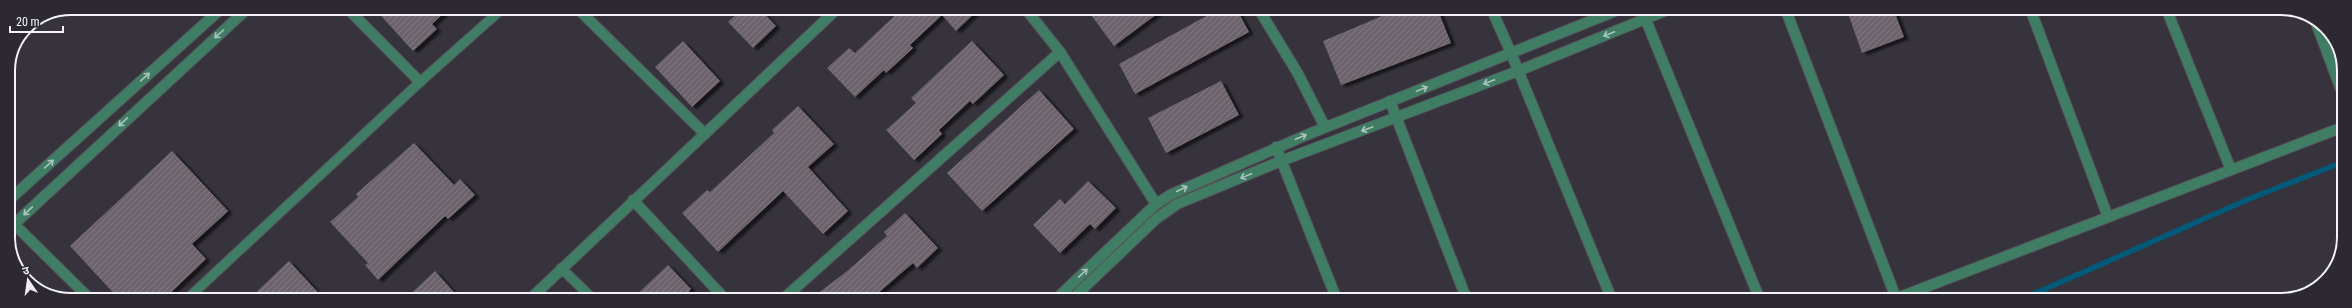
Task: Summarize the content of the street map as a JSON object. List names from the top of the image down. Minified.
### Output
{"scale_bar":"20 m","north":"top"}
